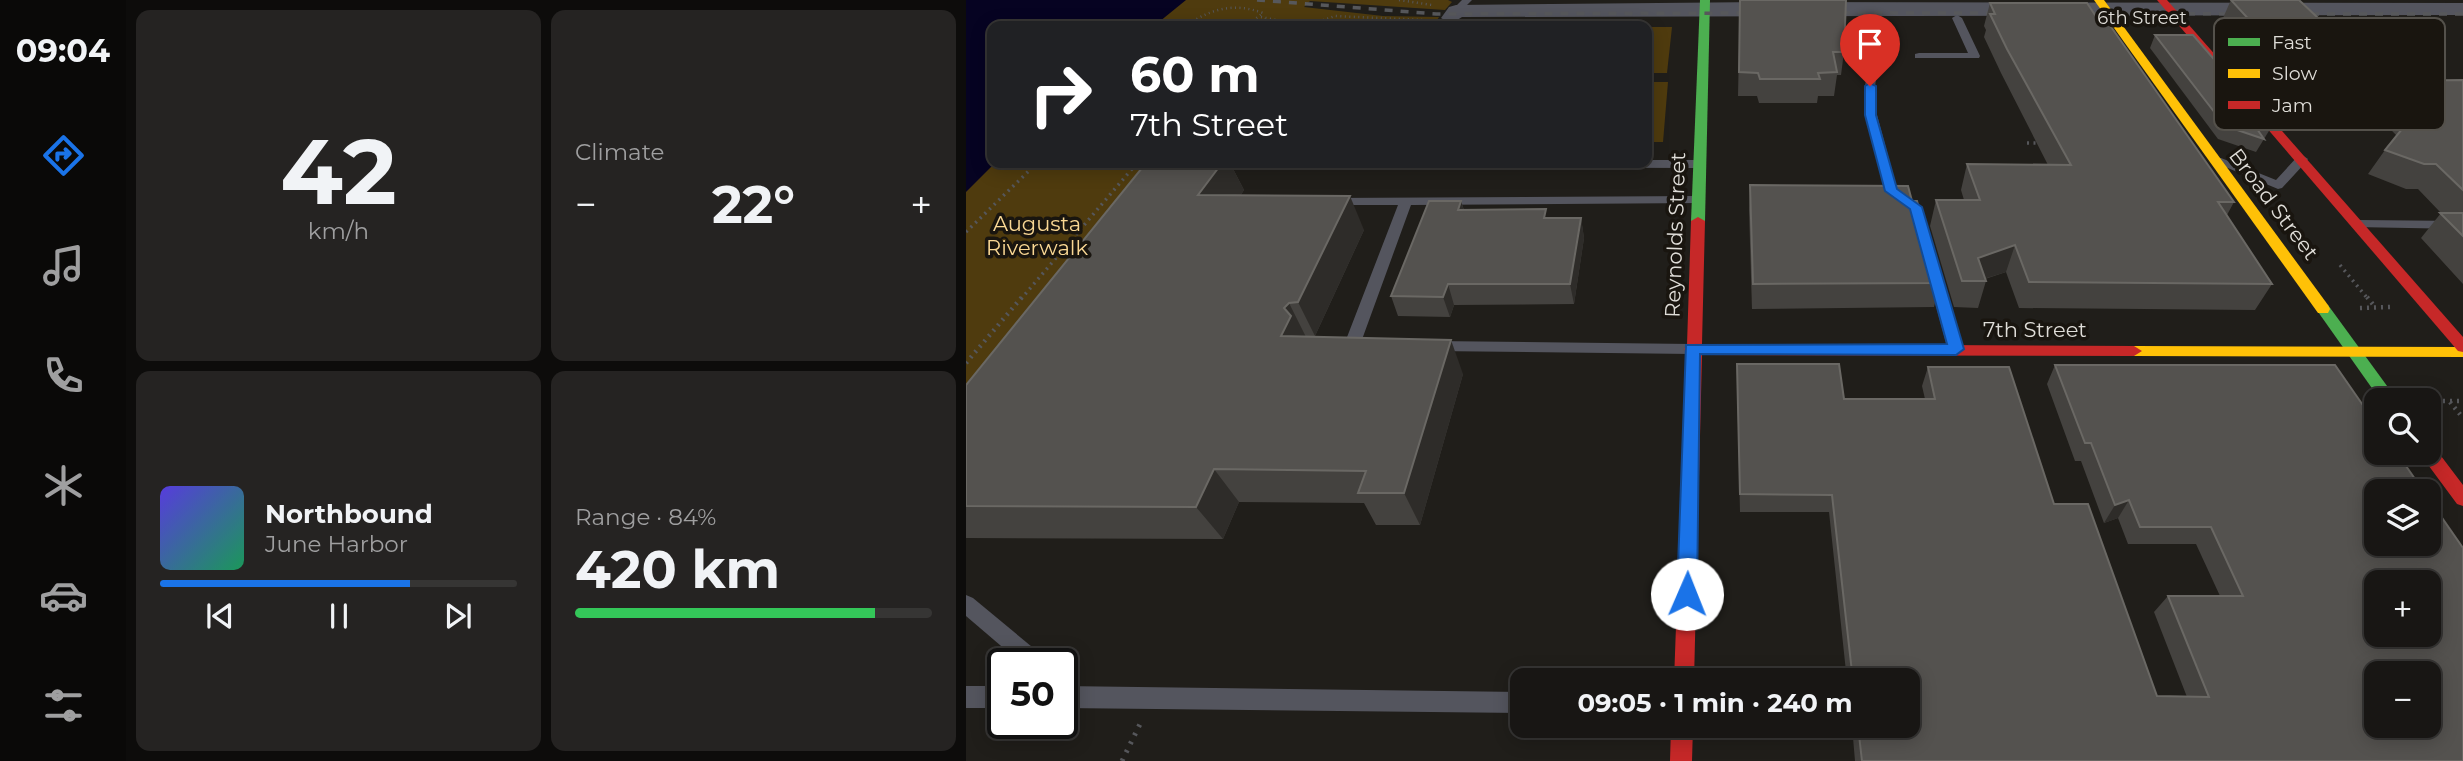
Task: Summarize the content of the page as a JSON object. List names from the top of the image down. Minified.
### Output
{"streets":{"main road":["Broad Street","Reynolds Street","7th Street"],"street":["6th Street"]},"crossings":[["6th Street","Broad Street"],["6th Street","Reynolds Street"],["Broad Street","7th Street"],["Reynolds Street","7th Street"]],"parks":["Augusta Riverwalk"],"legend":["Fast","Slow","Jam"],"page":{"tabs":"09:04","tile":[["42","km/h"],"Climate",["Range · 84%","420 km"]],"turn":["60 m","7th Street"],"heat":["−","22°","+"],"map_buttons":["+","−"],"song":["Northbound","June Harbor"],"limit":"50","trip":"09:05 · 1 min · 240 m"}}
